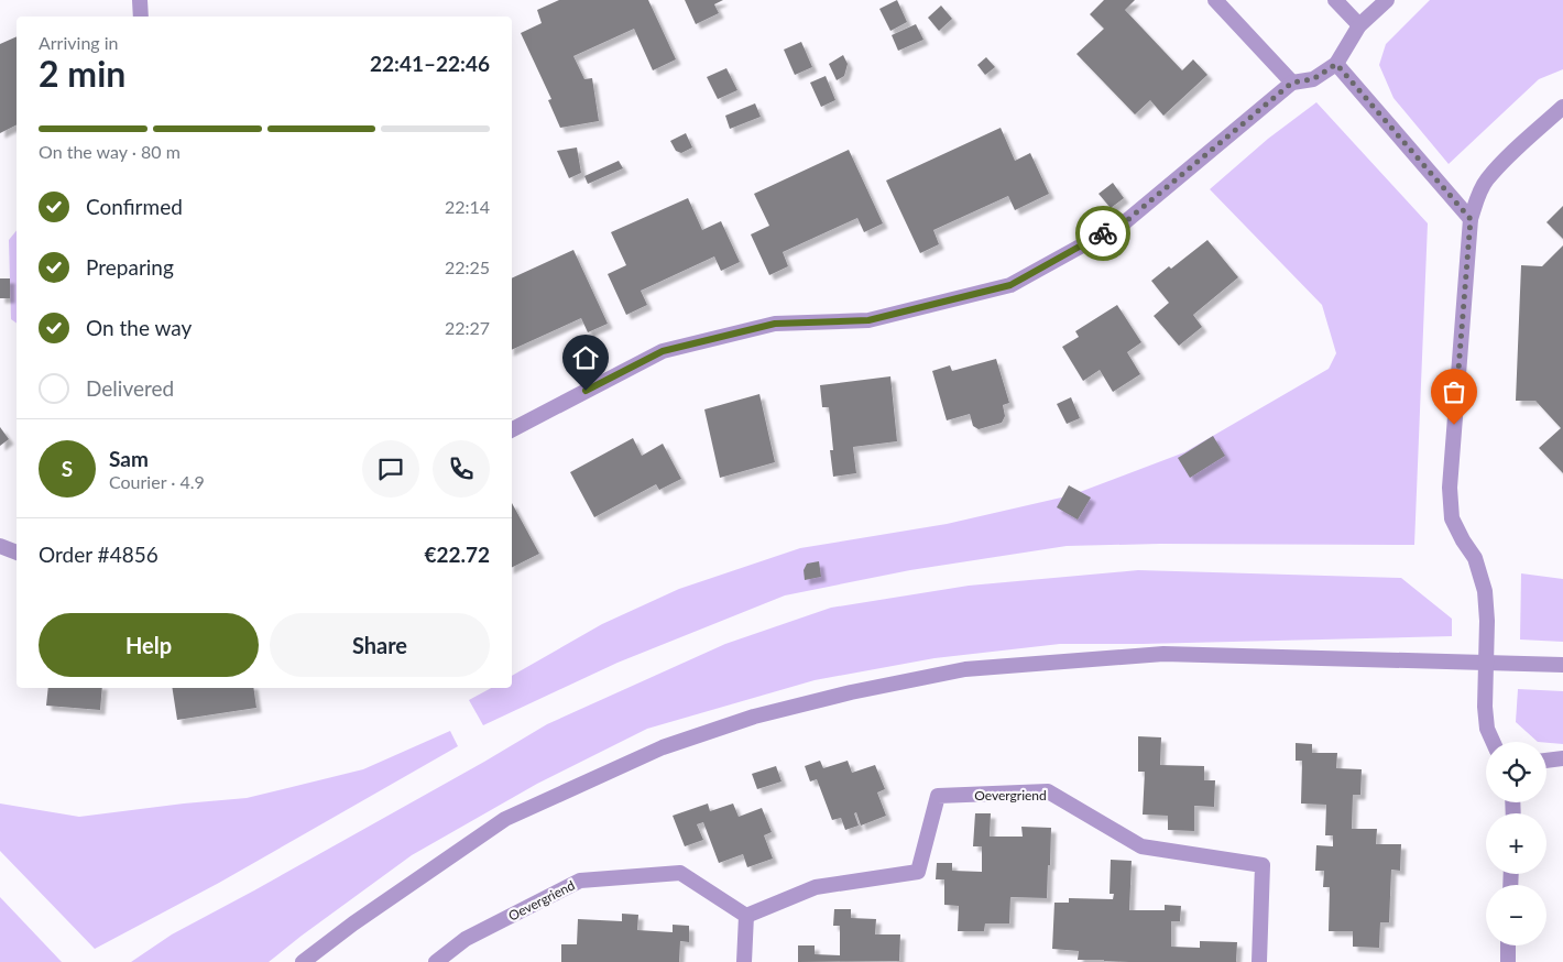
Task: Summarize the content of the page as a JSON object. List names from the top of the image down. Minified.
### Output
{"streets":{"street":["Oevergriend"]},"page":{"heading":["2 min","Arriving in","22:41–22:46"],"panel":["Sam","Courier · 4.9","Order #4856","€22.72"],"bar":"On the way · 80 m","list":[["Confirmed","22:14"],["Preparing","22:25"],["On the way","22:27"],"Delivered"],"round":"S","buttons":["Help","Share"],"map_buttons":["+","−"]}}
